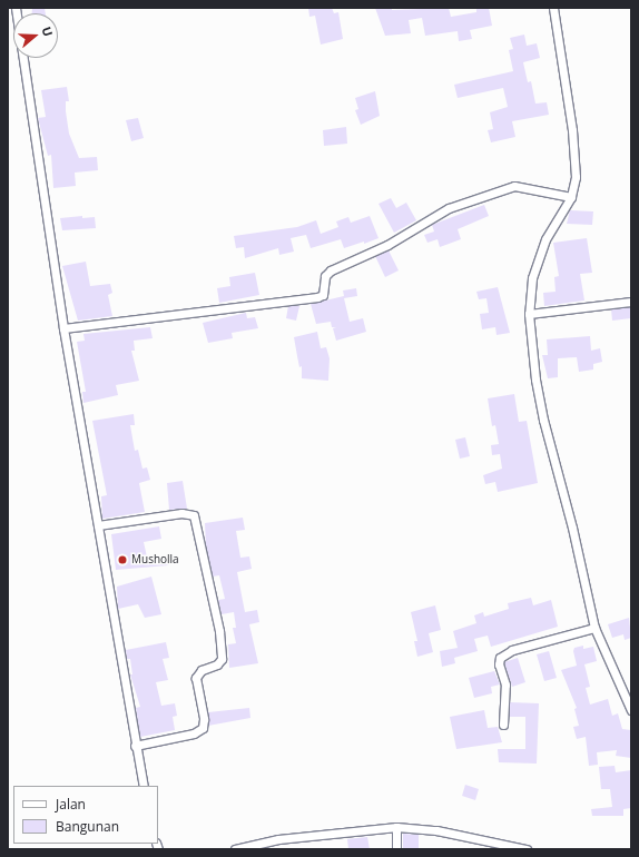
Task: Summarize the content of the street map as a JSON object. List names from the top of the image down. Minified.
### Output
{"places":["Musholla"],"legend":["Jalan","Bangunan"],"north":"right"}
